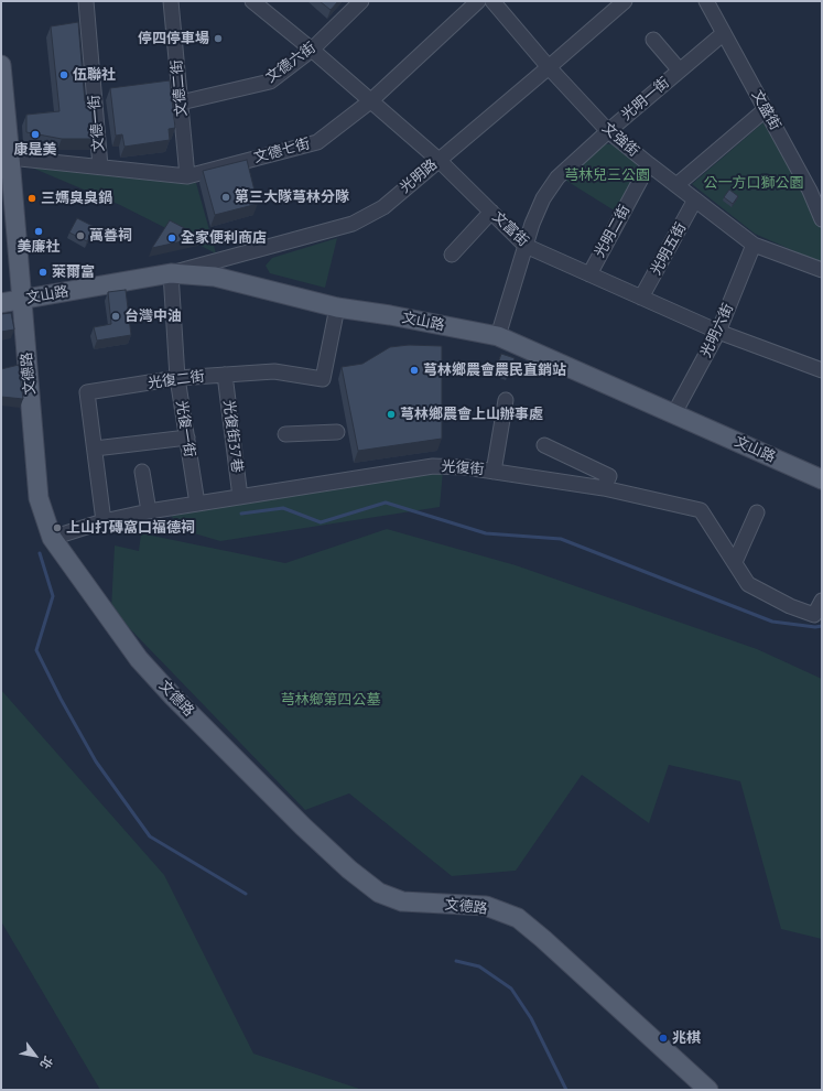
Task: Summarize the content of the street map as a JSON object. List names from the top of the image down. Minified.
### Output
{"streets":{"main road":["文山路","文德路"],"street":["文德六街","文德二街","光明一街","文盛街","文德一街","文強街","文德七街","光明路","文富街","光明二街","光明五街","光明六街","光復二街","光復一街","光復街37巷","光復街"]},"crossings":[["文德六街","文德二街"],["文德六街","文富街"],["文德二街","文德七街"],["光明一街","文盛街"],["光明一街","文強街"],["光明一街","文富街"],["光明一街","文山路"],["文德一街","文德七街"],["文強街","光明路"],["文強街","光明二街"],["文強街","光明五街"],["文強街","光明六街"],["文德七街","文富街"],["文德七街","文德路"],["光明路","文富街"],["光明路","文山路"],["光明路","光復一街"],["文富街","光明二街"],["文富街","光明五街"],["文富街","光明六街"],["文山路","光明六街"],["文山路","文德路"],["文山路","光復二街"],["文山路","光復一街"],["文德路","光復街"],["光復二街","光復一街"],["光復二街","光復街37巷"],["光復二街","光復街"],["光復一街","光復街"],["光復街37巷","光復街"]],"parks":["芎林兒三公園","公一方口獅公園","芎林鄉第四公墓"],"places":["停四停車場","伍聯社","康是美","第三大隊芎林分隊","三媽臭臭鍋","美廉社","萬善祠","全家便利商店","萊爾富","台灣中油","芎林鄉農會農民直銷站","芎林鄉農會上山辦事處","上山打磚窩口福德祠","兆棋"],"north":"bottom right"}
